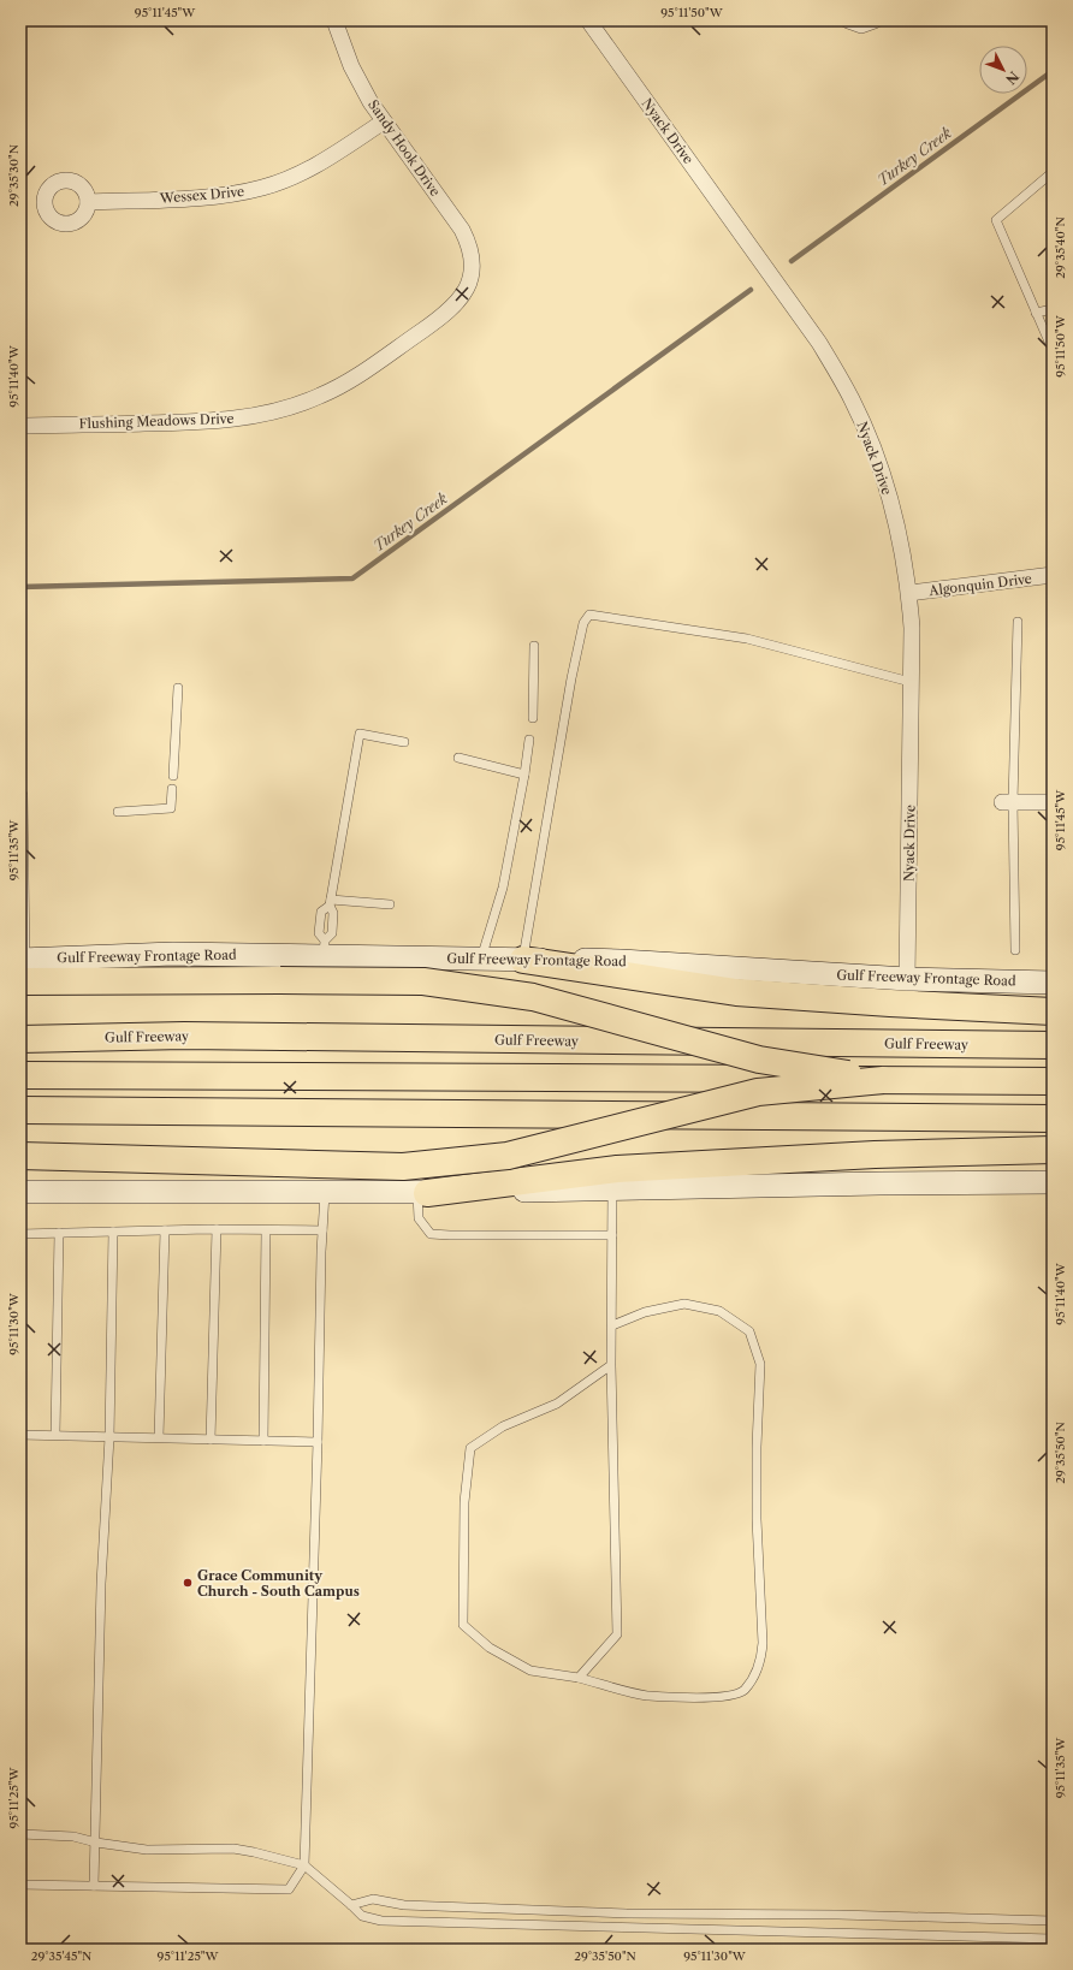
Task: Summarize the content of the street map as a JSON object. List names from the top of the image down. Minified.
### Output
{"streets":{"highway":["Gulf Freeway"],"main road":["Gulf Freeway Frontage Road"],"street":["Nyack Drive","Sandy Hook Drive","Wessex Drive","Flushing Meadows Drive","Algonquin Drive"]},"crossings":[["Nyack Drive","Algonquin Drive"],["Nyack Drive","Gulf Freeway Frontage Road"],["Sandy Hook Drive","Wessex Drive"],["Sandy Hook Drive","Flushing Meadows Drive"]],"water":["Turkey Creek"],"places":["Grace Community Church - South Campus"],"north":"bottom right","coordinates":["95°11'45\"W","95°11'50\"W","29°35'30\"N","29°35'40\"N","95°11'40\"W","95°11'35\"W","95°11'30\"W","29°35'50\"N","95°11'25\"W","29°35'45\"N"]}
